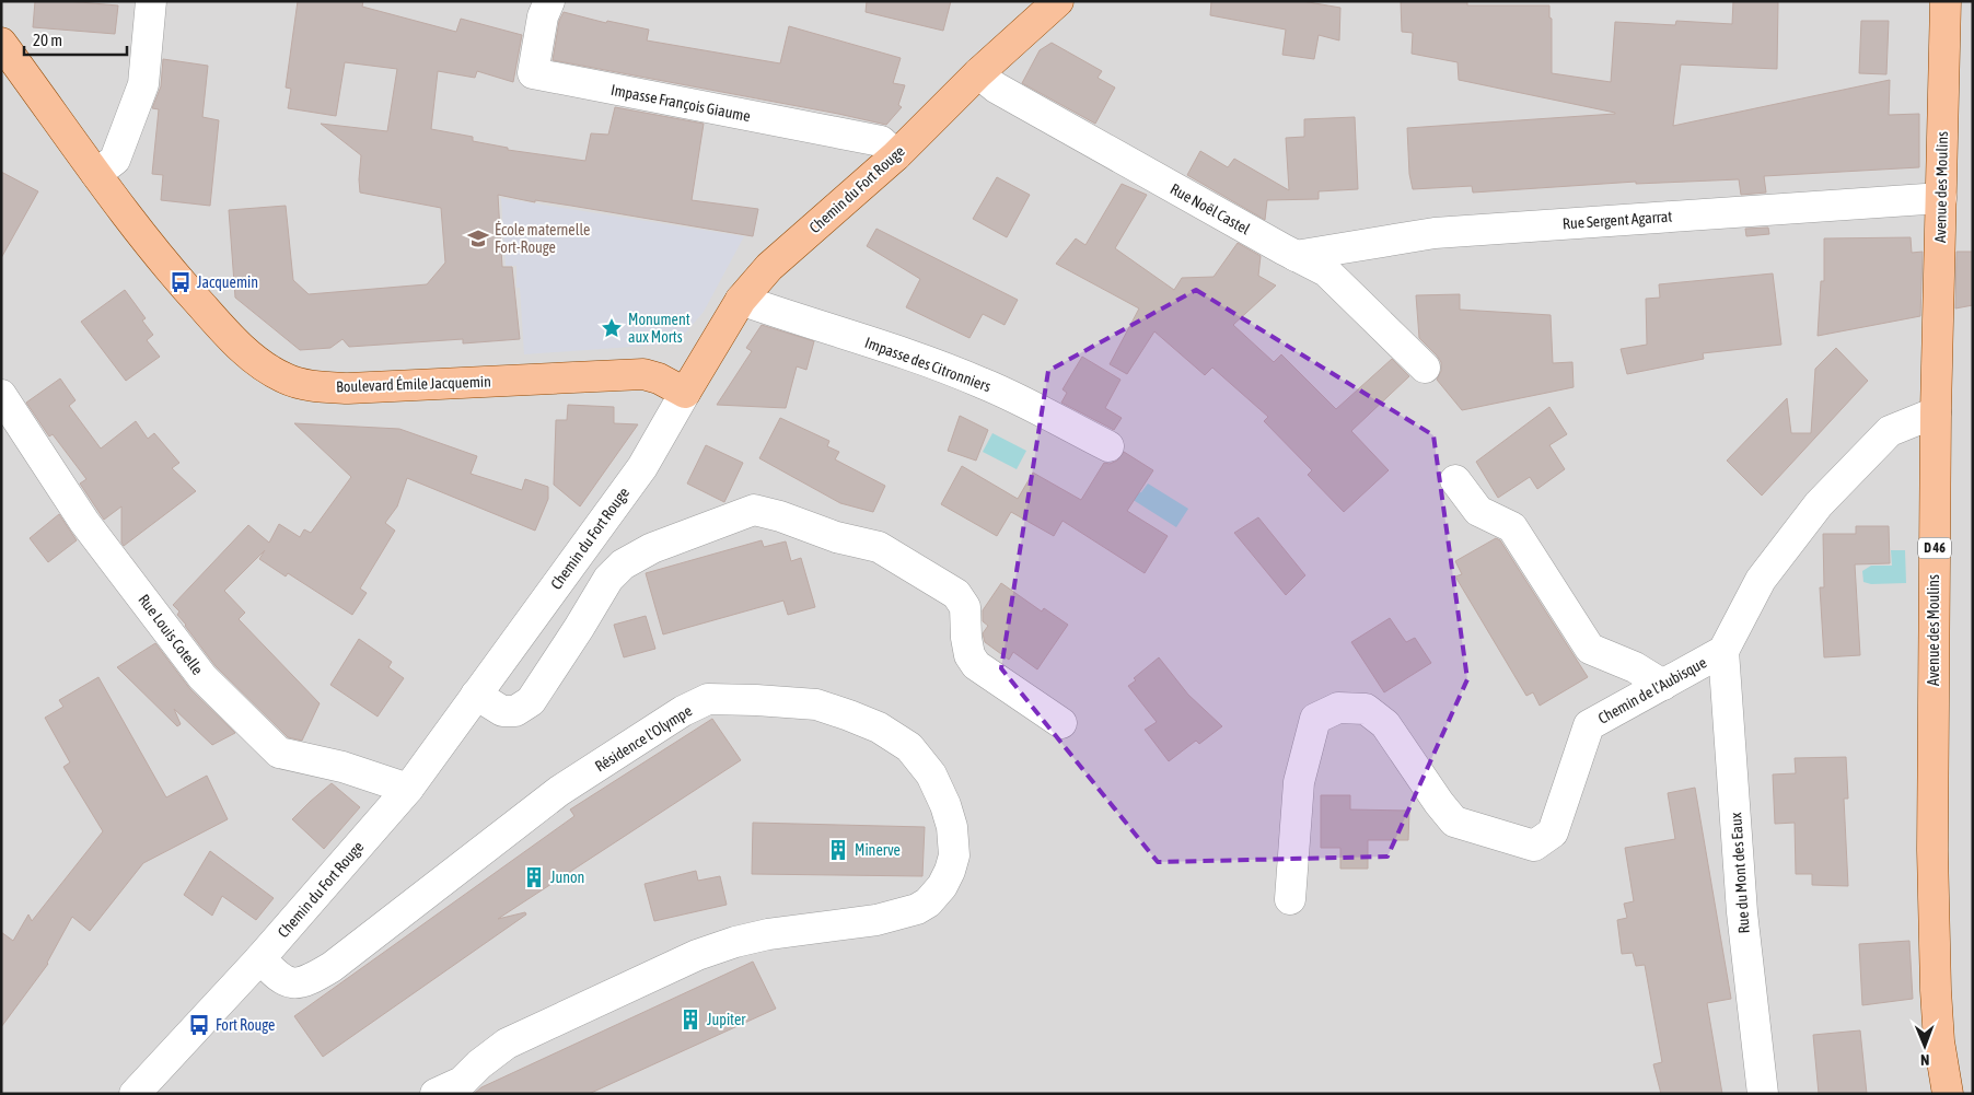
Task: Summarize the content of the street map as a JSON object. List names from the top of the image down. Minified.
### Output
{"streets":{"main road":["Avenue des Moulins","Chemin du Fort Rouge","Boulevard Émile Jacquemin","D 46"],"street":["Impasse François Giaume","Rue Noël Castel","Rue Sergent Agarrat","Impasse des Citronniers","Rue Louis Cotelle","Chemin de l'Aubisque","Résidence l'Olympe","Rue du Mont des Eaux"]},"crossings":[["Impasse François Giaume","Chemin du Fort Rouge"],["Avenue des Moulins","Rue Sergent Agarrat"],["Avenue des Moulins","Chemin de l'Aubisque"],["Chemin du Fort Rouge","Rue Noël Castel"],["Chemin du Fort Rouge","Impasse des Citronniers"],["Chemin du Fort Rouge","Boulevard Émile Jacquemin"],["Chemin du Fort Rouge","Rue Louis Cotelle"],["Chemin du Fort Rouge","Résidence l'Olympe"],["Rue Noël Castel","Rue Sergent Agarrat"],["Chemin de l'Aubisque","Rue du Mont des Eaux"]],"places":{"school or university":["École maternelle Fort-Rouge"],"bus stop":["Jacquemin","Fort Rouge"],"place":["Monument aux Morts"],"building":["Minerve","Junon","Jupiter"]},"scale_bar":"20 m","north":"bottom"}
